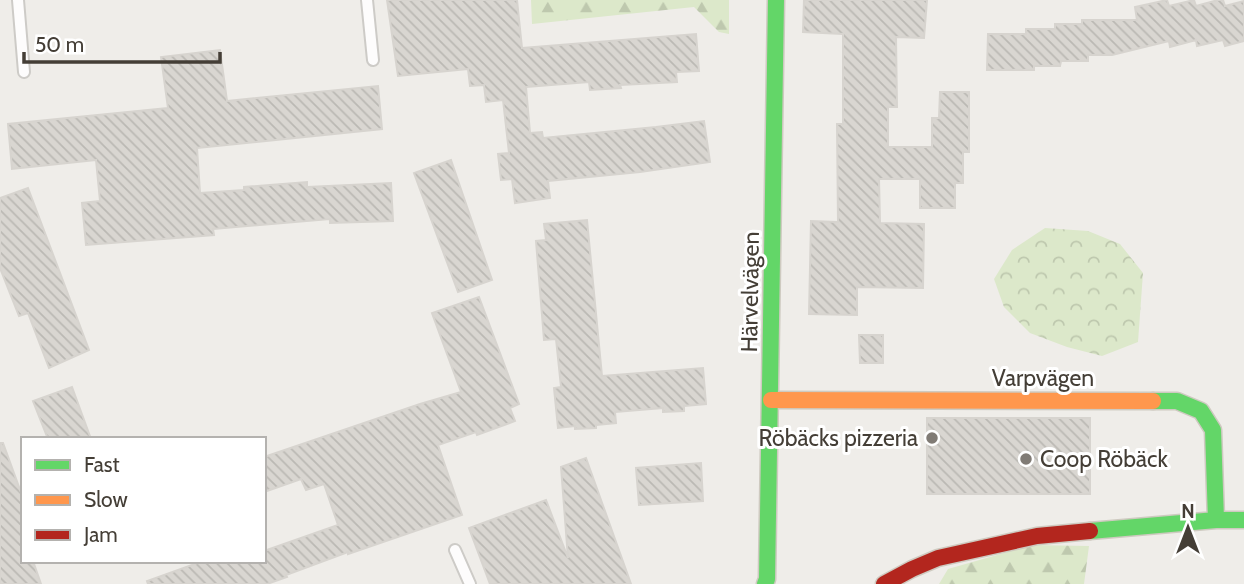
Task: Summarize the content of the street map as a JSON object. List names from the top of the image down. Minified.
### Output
{"streets":{"street":["Härvelvägen","Varpvägen"]},"crossings":[["Härvelvägen","Varpvägen"]],"places":["Röbäcks pizzeria","Coop Röbäck"],"legend":["Fast","Slow","Jam"],"scale_bar":"50 m","north":"top"}
